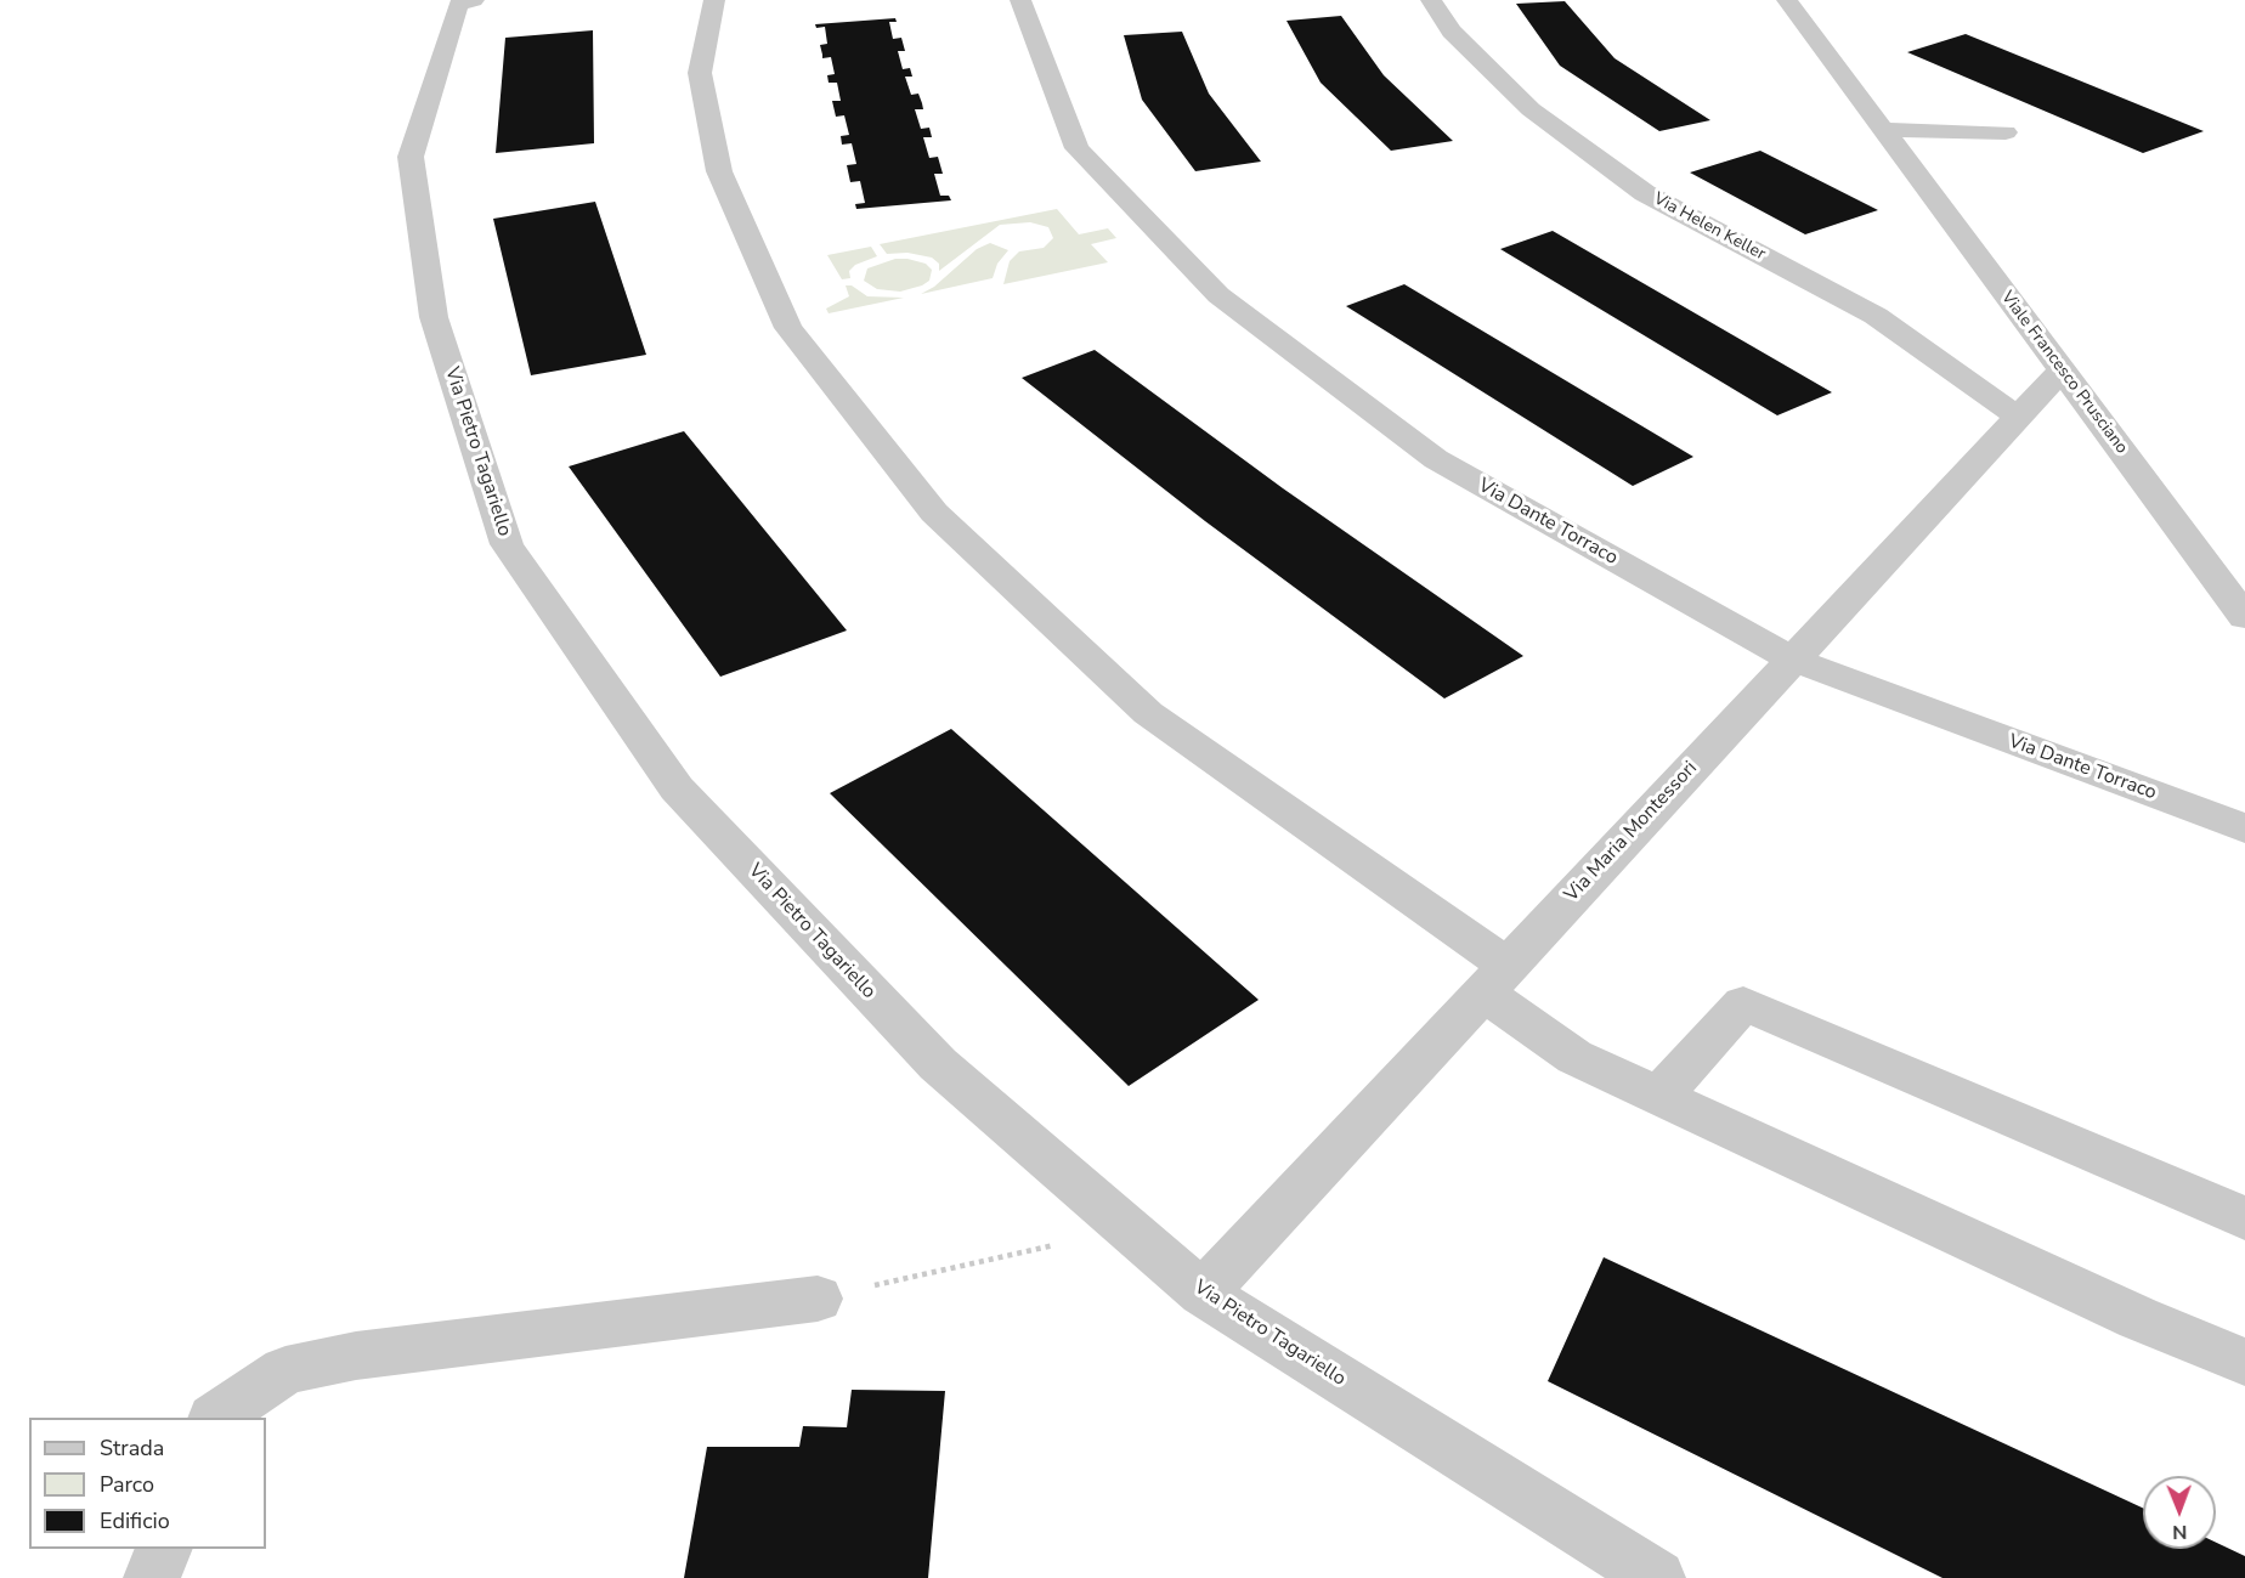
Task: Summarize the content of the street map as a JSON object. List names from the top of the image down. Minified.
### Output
{"streets":{"street":["Via Helen Keller","Viale Francesco Prusciano","Via Pietro Tagariello","Via Dante Torraco","Via Maria Montessori"]},"crossings":[["Via Helen Keller","Via Maria Montessori"],["Viale Francesco Prusciano","Via Maria Montessori"],["Via Pietro Tagariello","Via Maria Montessori"],["Via Dante Torraco","Via Maria Montessori"]],"legend":["Strada","Parco","Edificio"],"north":"bottom"}
